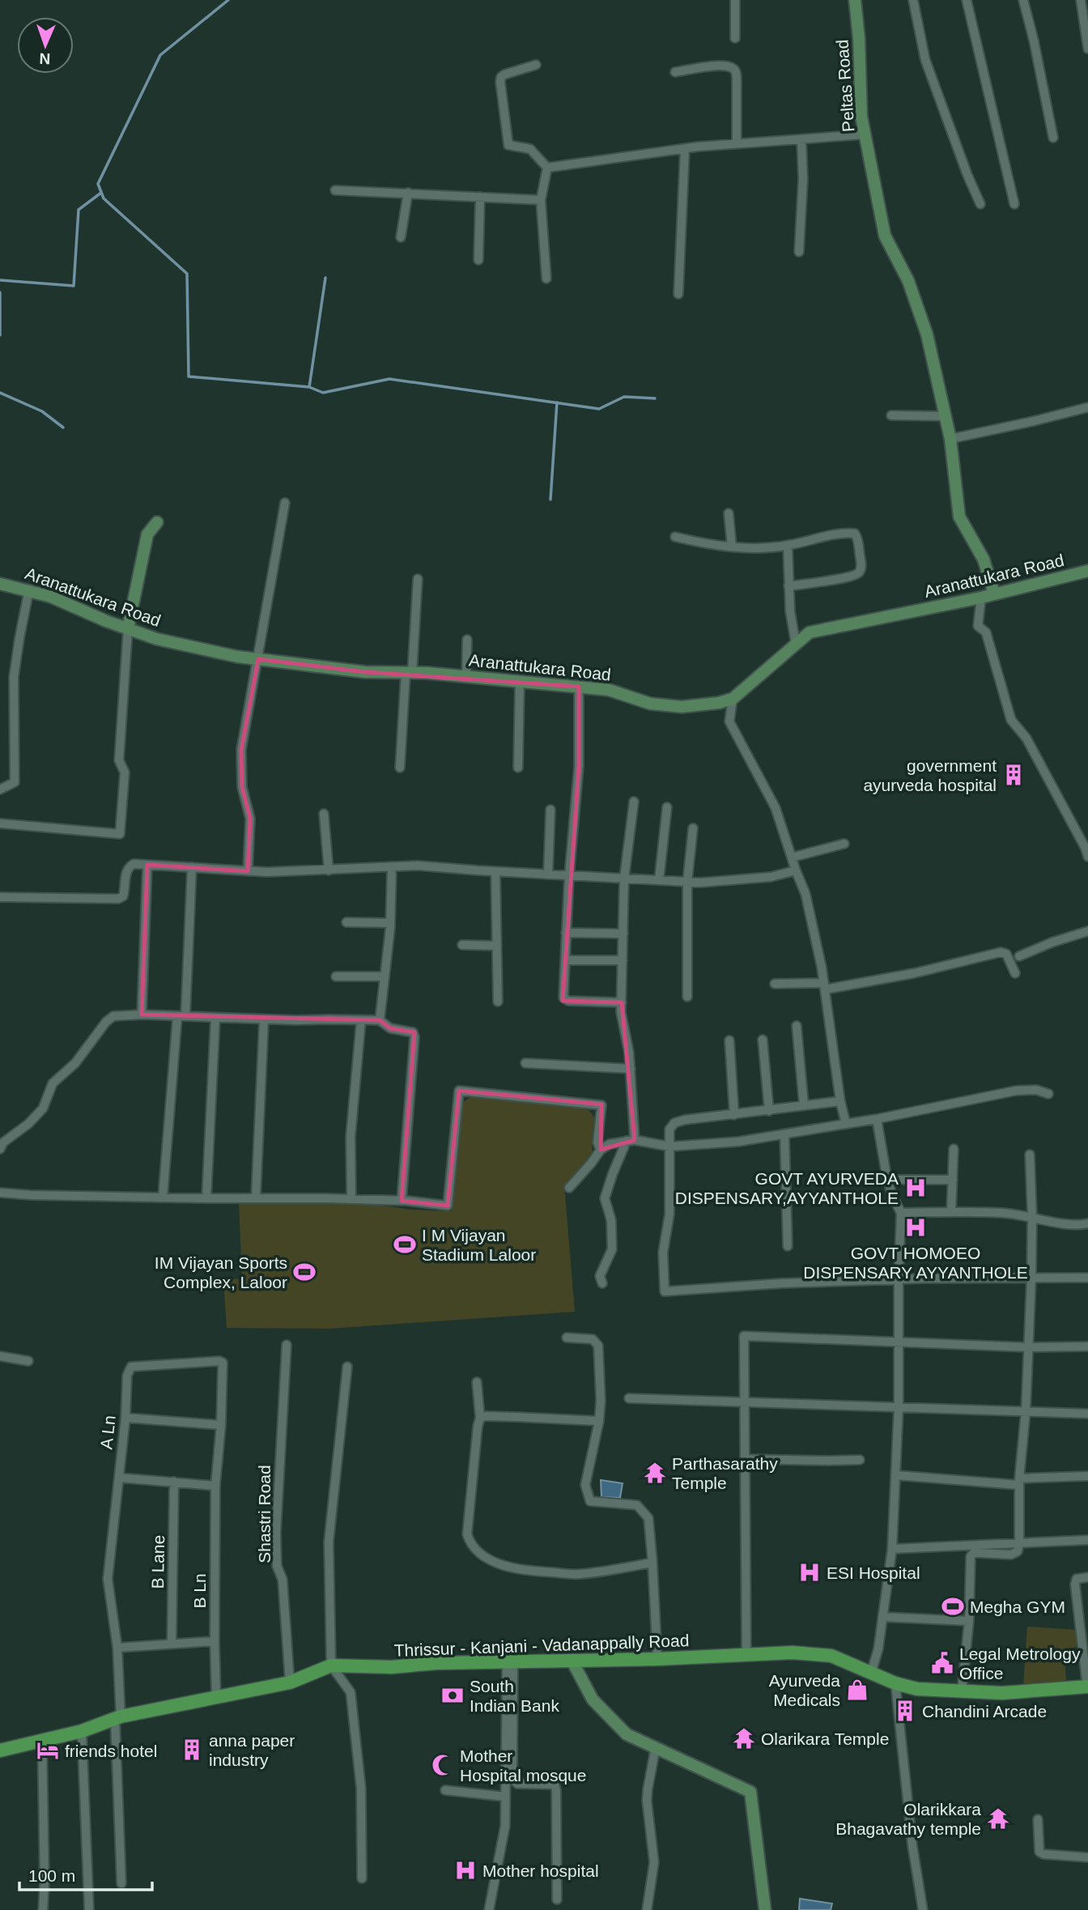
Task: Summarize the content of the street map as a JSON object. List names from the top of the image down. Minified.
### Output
{"streets":{"main road":["Peltas Road","Aranattukara Road","Thrissur - Kanjani - Vadanappally Road"],"street":["A Ln","Shastri Road","B Lane","B Ln"]},"crossings":[["Peltas Road","Aranattukara Road"],["A Ln","B Ln"],["A Ln","Thrissur - Kanjani - Vadanappally Road"],["Shastri Road","Thrissur - Kanjani - Vadanappally Road"],["B Ln","Thrissur - Kanjani - Vadanappally Road"]],"places":{"building":["government ayurveda hospital","Chandini Arcade","anna paper industry"],"hospital":["GOVT AYURVEDA DISPENSARY,AYYANTHOLE","GOVT HOMOEO DISPENSARY AYYANTHOLE","ESI Hospital","Mother hospital"],"sports":["I M Vijayan Stadium Laloor","IM Vijayan Sports Complex, Laloor","Megha GYM"],"temple":["Parthasarathy Temple","Olarikara Temple","Olarikkara Bhagavathy temple"],"public building":["Legal Metrology Office"],"shop":["Ayurveda Medicals"],"bank":["South Indian Bank"],"hotel":["friends hotel"],"mosque":["Mother Hospital mosque"]},"scale_bar":"100 m","north":"bottom"}
